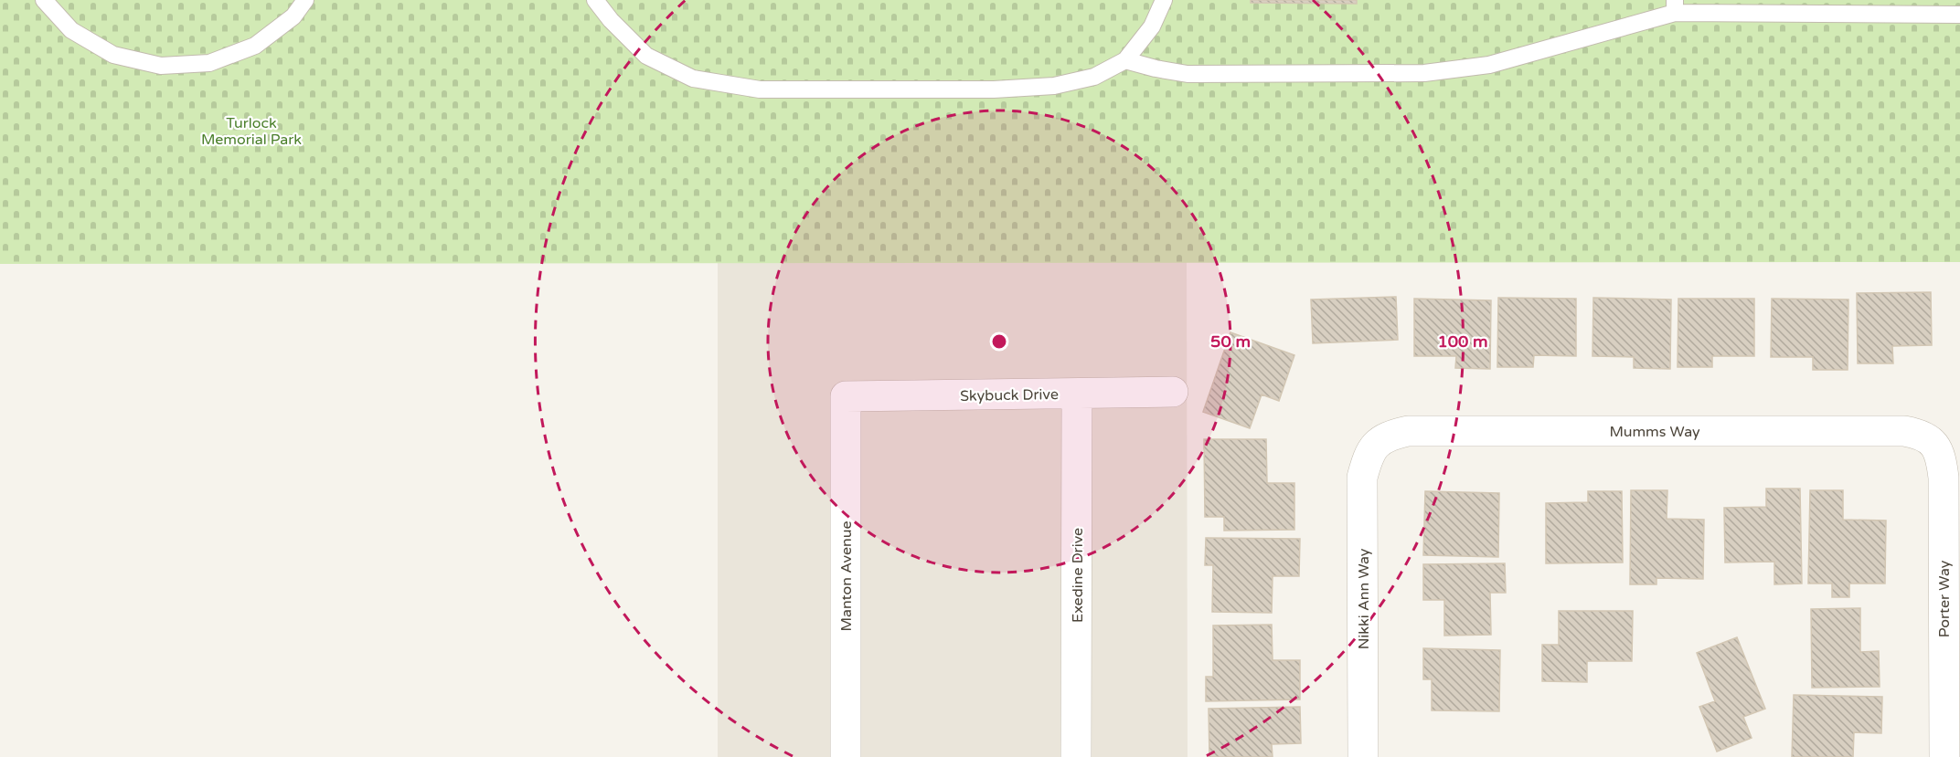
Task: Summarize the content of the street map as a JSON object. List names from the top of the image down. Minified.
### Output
{"streets":{"street":["Skybuck Drive","Mumms Way","Exedine Drive","Manton Avenue","Nikki Ann Way","Porter Way"]},"crossings":[["Skybuck Drive","Exedine Drive"],["Skybuck Drive","Manton Avenue"],["Mumms Way","Nikki Ann Way"],["Mumms Way","Porter Way"]],"parks":["Turlock Memorial Park"],"rings":["50 m","100 m"]}
